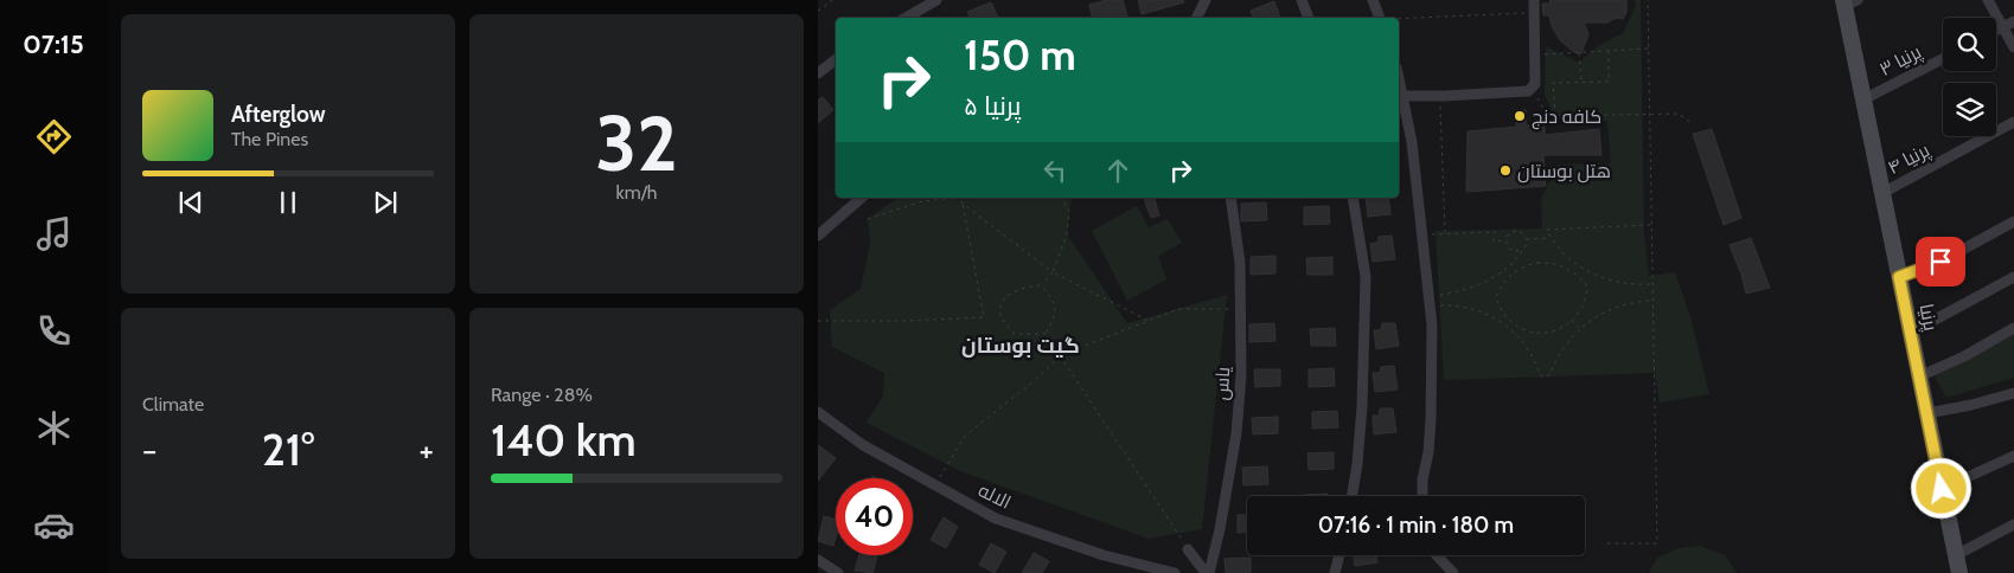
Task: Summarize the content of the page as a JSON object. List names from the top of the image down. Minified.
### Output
{"streets":{"street":["پرنیا ۳","پرنیا ۴","پرنیا","یاس","الاله"]},"crossings":[["پرنیا ۳","پرنیا"],["پرنیا ۴","پرنیا"]],"districts":["گیت بوستان"],"places":["کافه دنج","هتل بوستان"],"page":{"tabs":"07:15","tile":[["32","km/h"],"Climate",["Range · 28%","140 km"]],"turn":["150 m","پرنیا ۵"],"song":["Afterglow","The Pines"],"heat":["−","21°","+"],"limit":"40","trip":"07:16 · 1 min · 180 m"}}
